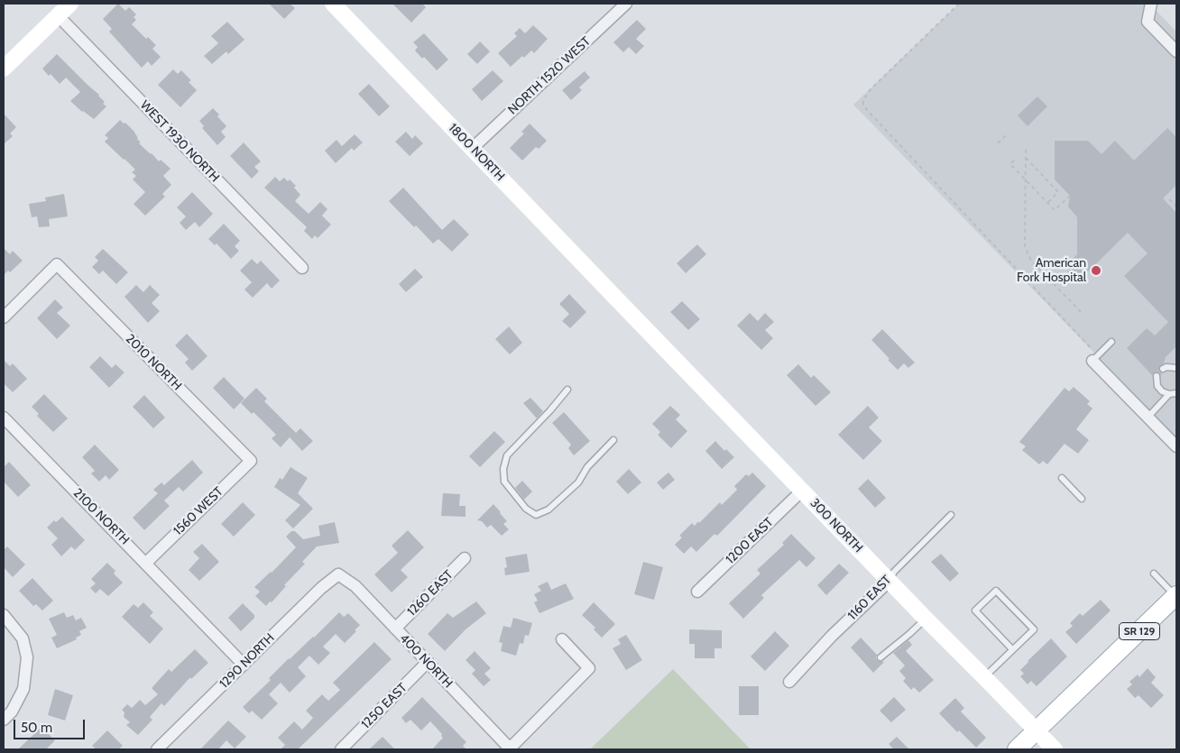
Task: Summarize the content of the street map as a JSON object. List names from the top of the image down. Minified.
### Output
{"streets":{"main road":["SR 129"],"street":["NORTH 1520 WEST","WEST 1930 NORTH","1800 NORTH","2010 NORTH","1560 WEST","2100 NORTH","300 NORTH","1200 EAST","1260 EAST","1160 EAST","1290 NORTH","400 NORTH","1250 EAST"]},"crossings":[["NORTH 1520 WEST","1800 NORTH"],["1800 NORTH","300 NORTH"],["2010 NORTH","1560 WEST"],["1560 WEST","2100 NORTH"],["2100 NORTH","1290 NORTH"],["300 NORTH","1200 EAST"],["300 NORTH","1160 EAST"],["300 NORTH","SR 129"],["1260 EAST","400 NORTH"],["1290 NORTH","400 NORTH"],["400 NORTH","1250 EAST"]],"places":["American Fork Hospital"],"scale_bar":"50 m"}
